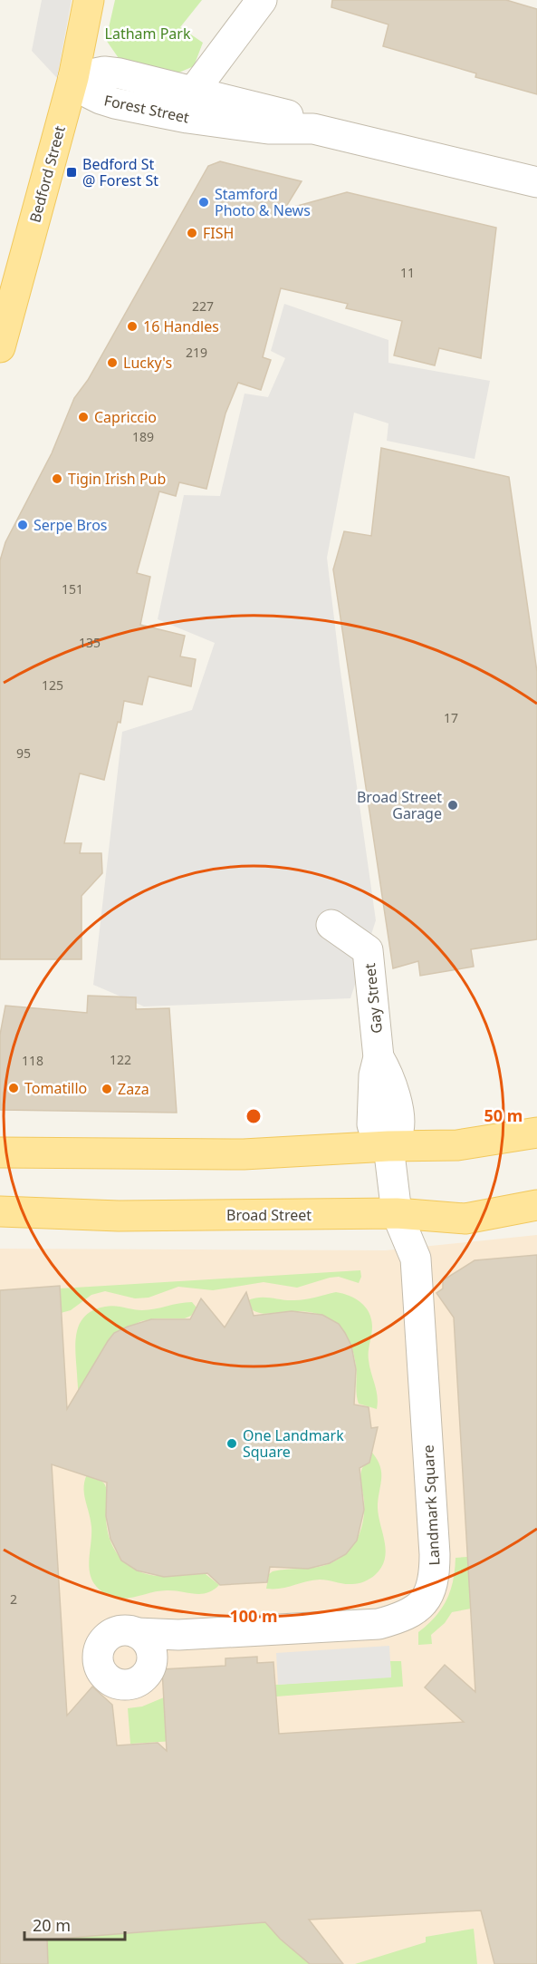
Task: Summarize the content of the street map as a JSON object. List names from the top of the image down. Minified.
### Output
{"streets":{"main road":["Bedford Street","Broad Street"],"street":["Forest Street","Gay Street","Landmark Square"]},"crossings":[["Forest Street","Bedford Street"],["Gay Street","Broad Street"],["Gay Street","Landmark Square"],["Broad Street","Landmark Square"]],"parks":["Latham Park"],"places":{"transit":["Bedford St @ Forest St"],"other":["Stamford Photo & News","FISH","16 Handles","Lucky's","Capriccio","Tigin Irish Pub","Serpe Bros","Broad Street Garage","Tomatillo","Zaza","One Landmark Square"]},"house_numbers":["11","227","219","189","151","135","125","17","95","122","118","2"],"scale_bar":"20 m","rings":["50 m","100 m"]}
